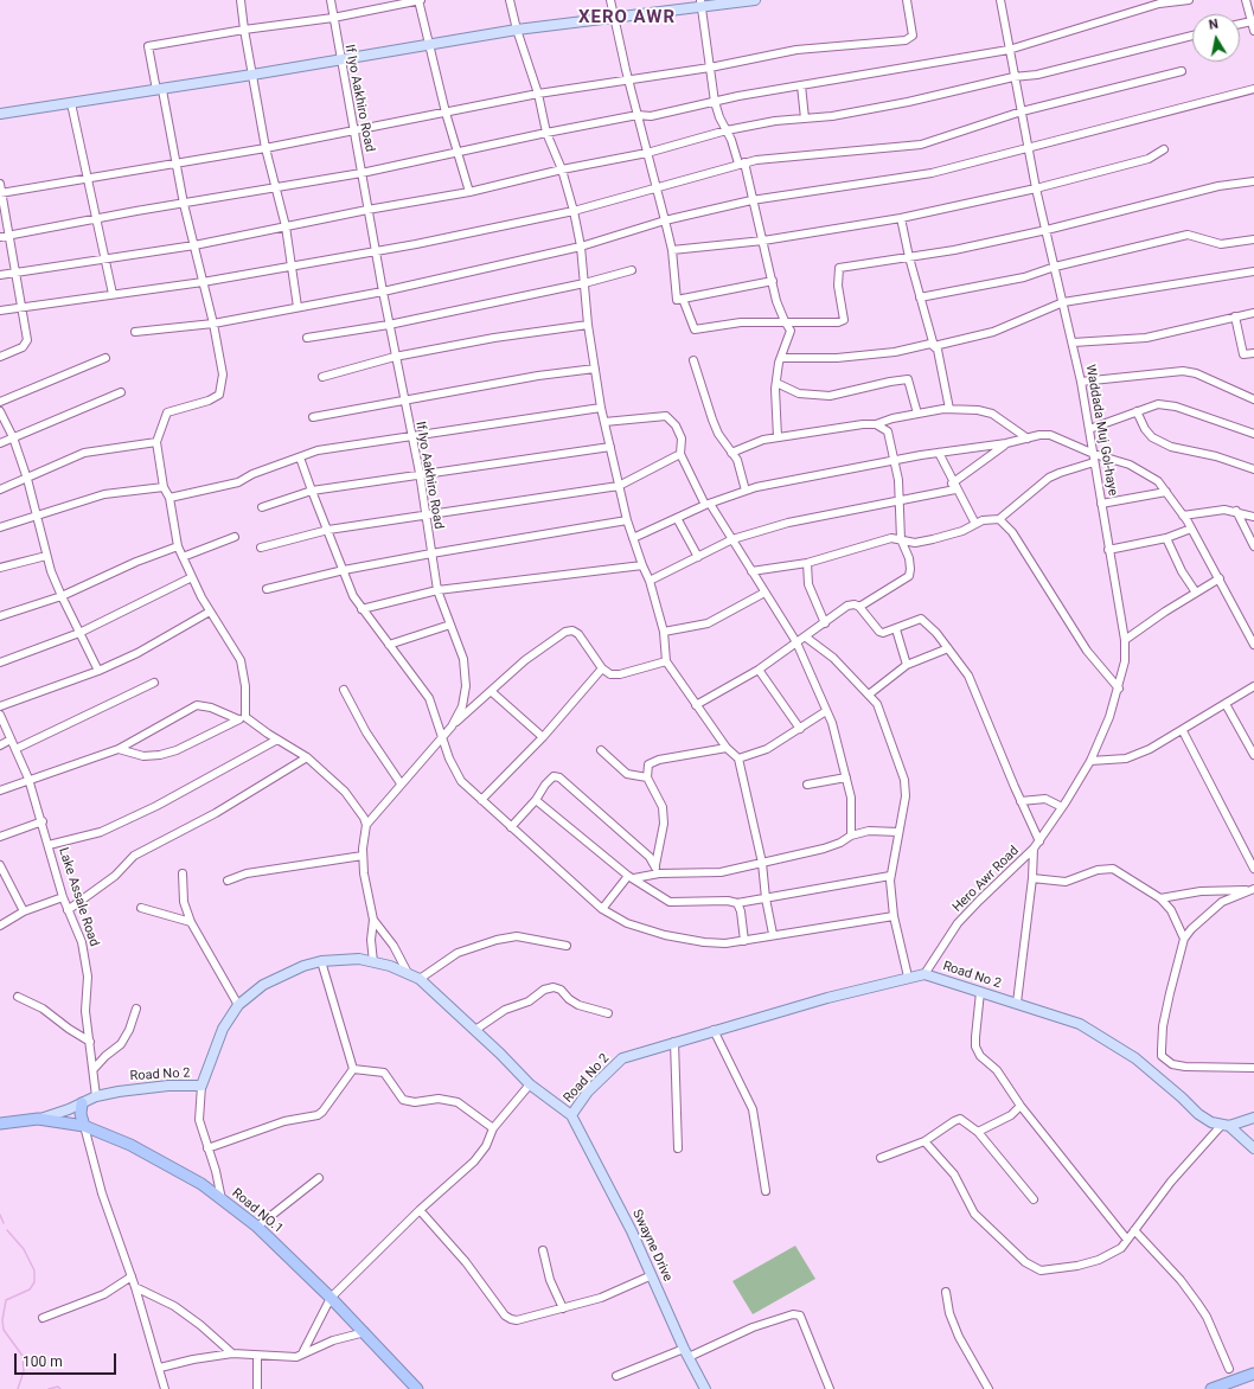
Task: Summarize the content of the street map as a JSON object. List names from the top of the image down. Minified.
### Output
{"streets":{"highway":["Road NO.1"],"main road":["Road No 2","Swayne Drive"],"street":["If Iyo Aakhiro Road","Waddada Muj Gol-haye","Hero Awr Road","Lake Assale Road"]},"crossings":[["Waddada Muj Gol-haye","Hero Awr Road"],["Hero Awr Road","Road No 2"],["Lake Assale Road","Road No 2"],["Road No 2","Road NO.1"],["Road No 2","Swayne Drive"]],"districts":["XERO AWR"],"scale_bar":"100 m","north":"top"}
